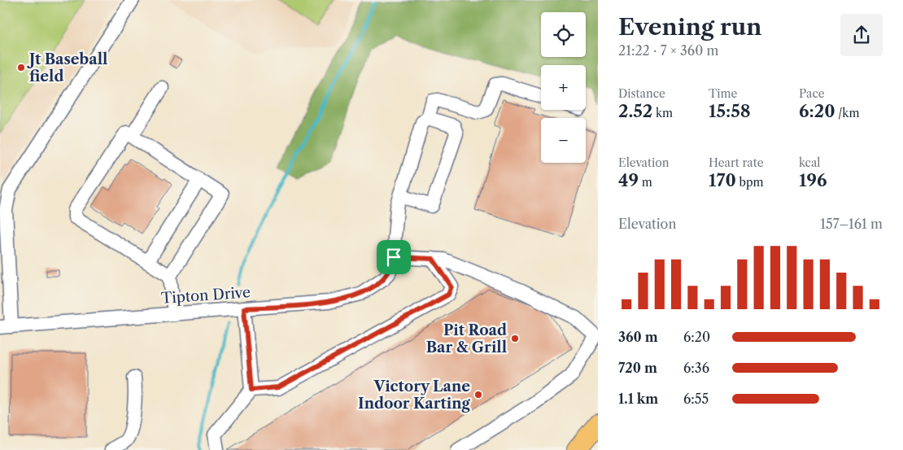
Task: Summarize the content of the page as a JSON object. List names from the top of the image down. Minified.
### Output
{"streets":{"street":["Tipton Drive"]},"places":["Jt Baseball field","Pit Road Bar & Grill","Victory Lane Indoor Karting"],"page":{"heading":["Evening run","21:22 · 7 × 360 m"],"map_buttons":["+","−"],"stats":[["Distance","2.52 km"],["Time","15:58"],["Pace","6:20 /km"],["Elevation","49 m"],["Heart rate","170 bpm"],["kcal","196"]],"chart":["Elevation","157–161 m"],"list":[{"name":"360 m","note":"6:20"},{"name":"720 m","note":"6:36"},{"name":"1.1 km","note":"6:55"}]}}
